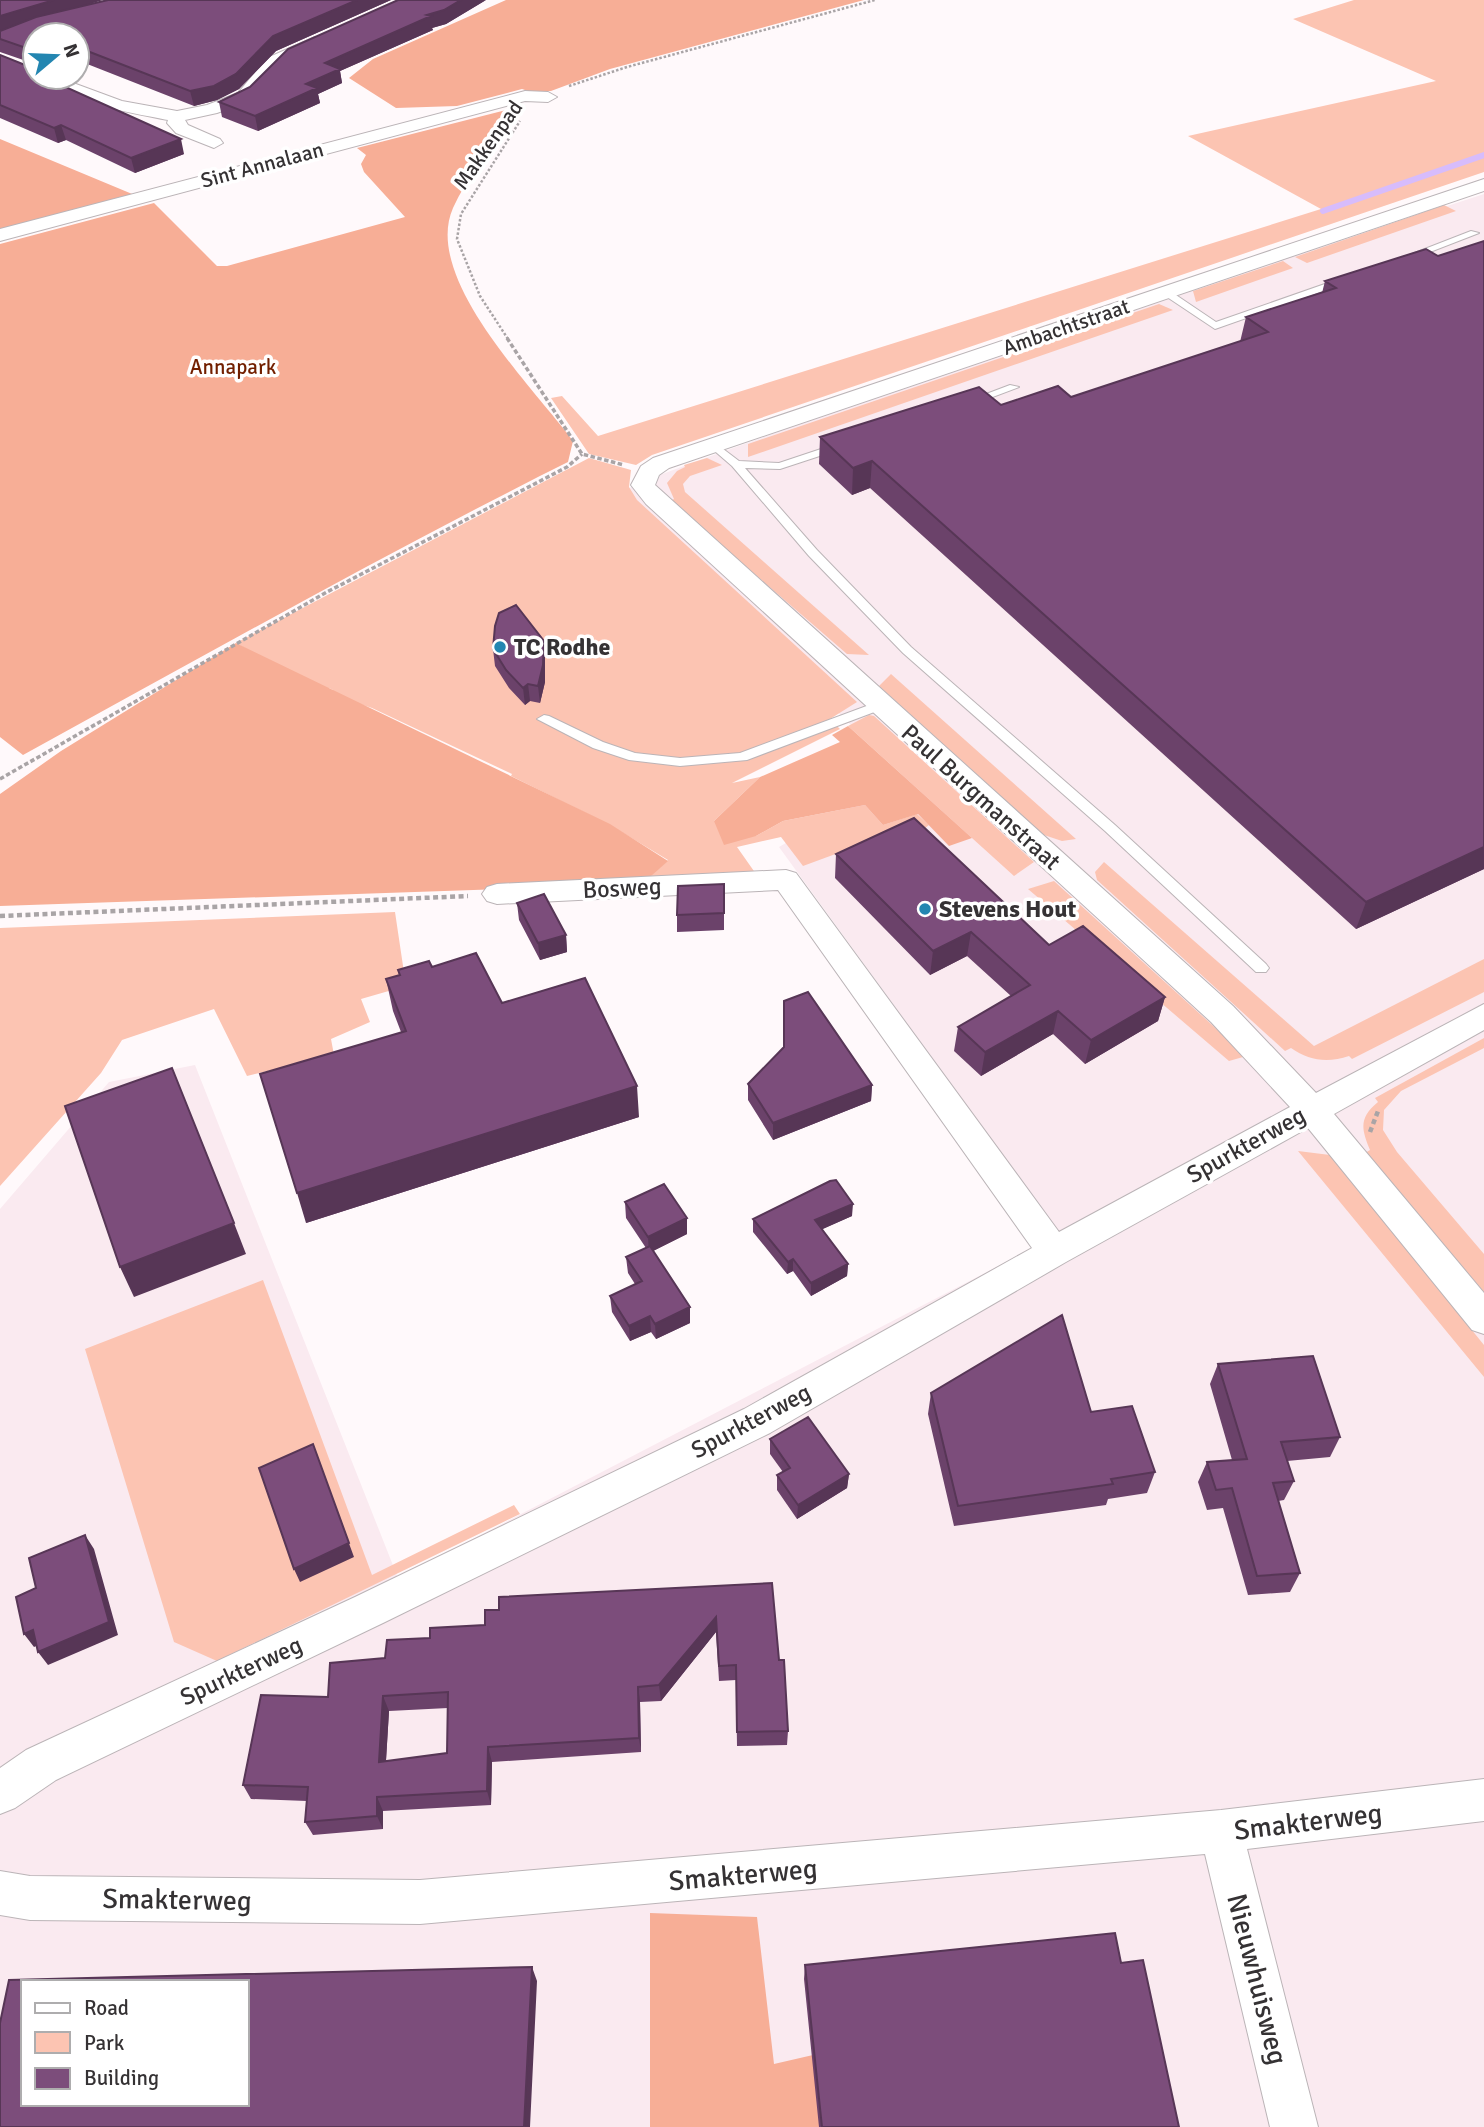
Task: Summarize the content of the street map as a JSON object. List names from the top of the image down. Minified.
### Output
{"streets":{"street":["Sint Annalaan","Ambachtstraat","Paul Burgmanstraat","Bosweg","Spurkterweg","Smakterweg","Nieuwhuisweg"],"path":["Makkenpad"]},"crossings":[["Makkenpad","Sint Annalaan"],["Ambachtstraat","Paul Burgmanstraat"],["Paul Burgmanstraat","Spurkterweg"],["Bosweg","Spurkterweg"],["Smakterweg","Nieuwhuisweg"]],"parks":["Annapark"],"places":["TC Rodhe","Stevens Hout"],"legend":["Road","Park","Building"],"north":"right"}
